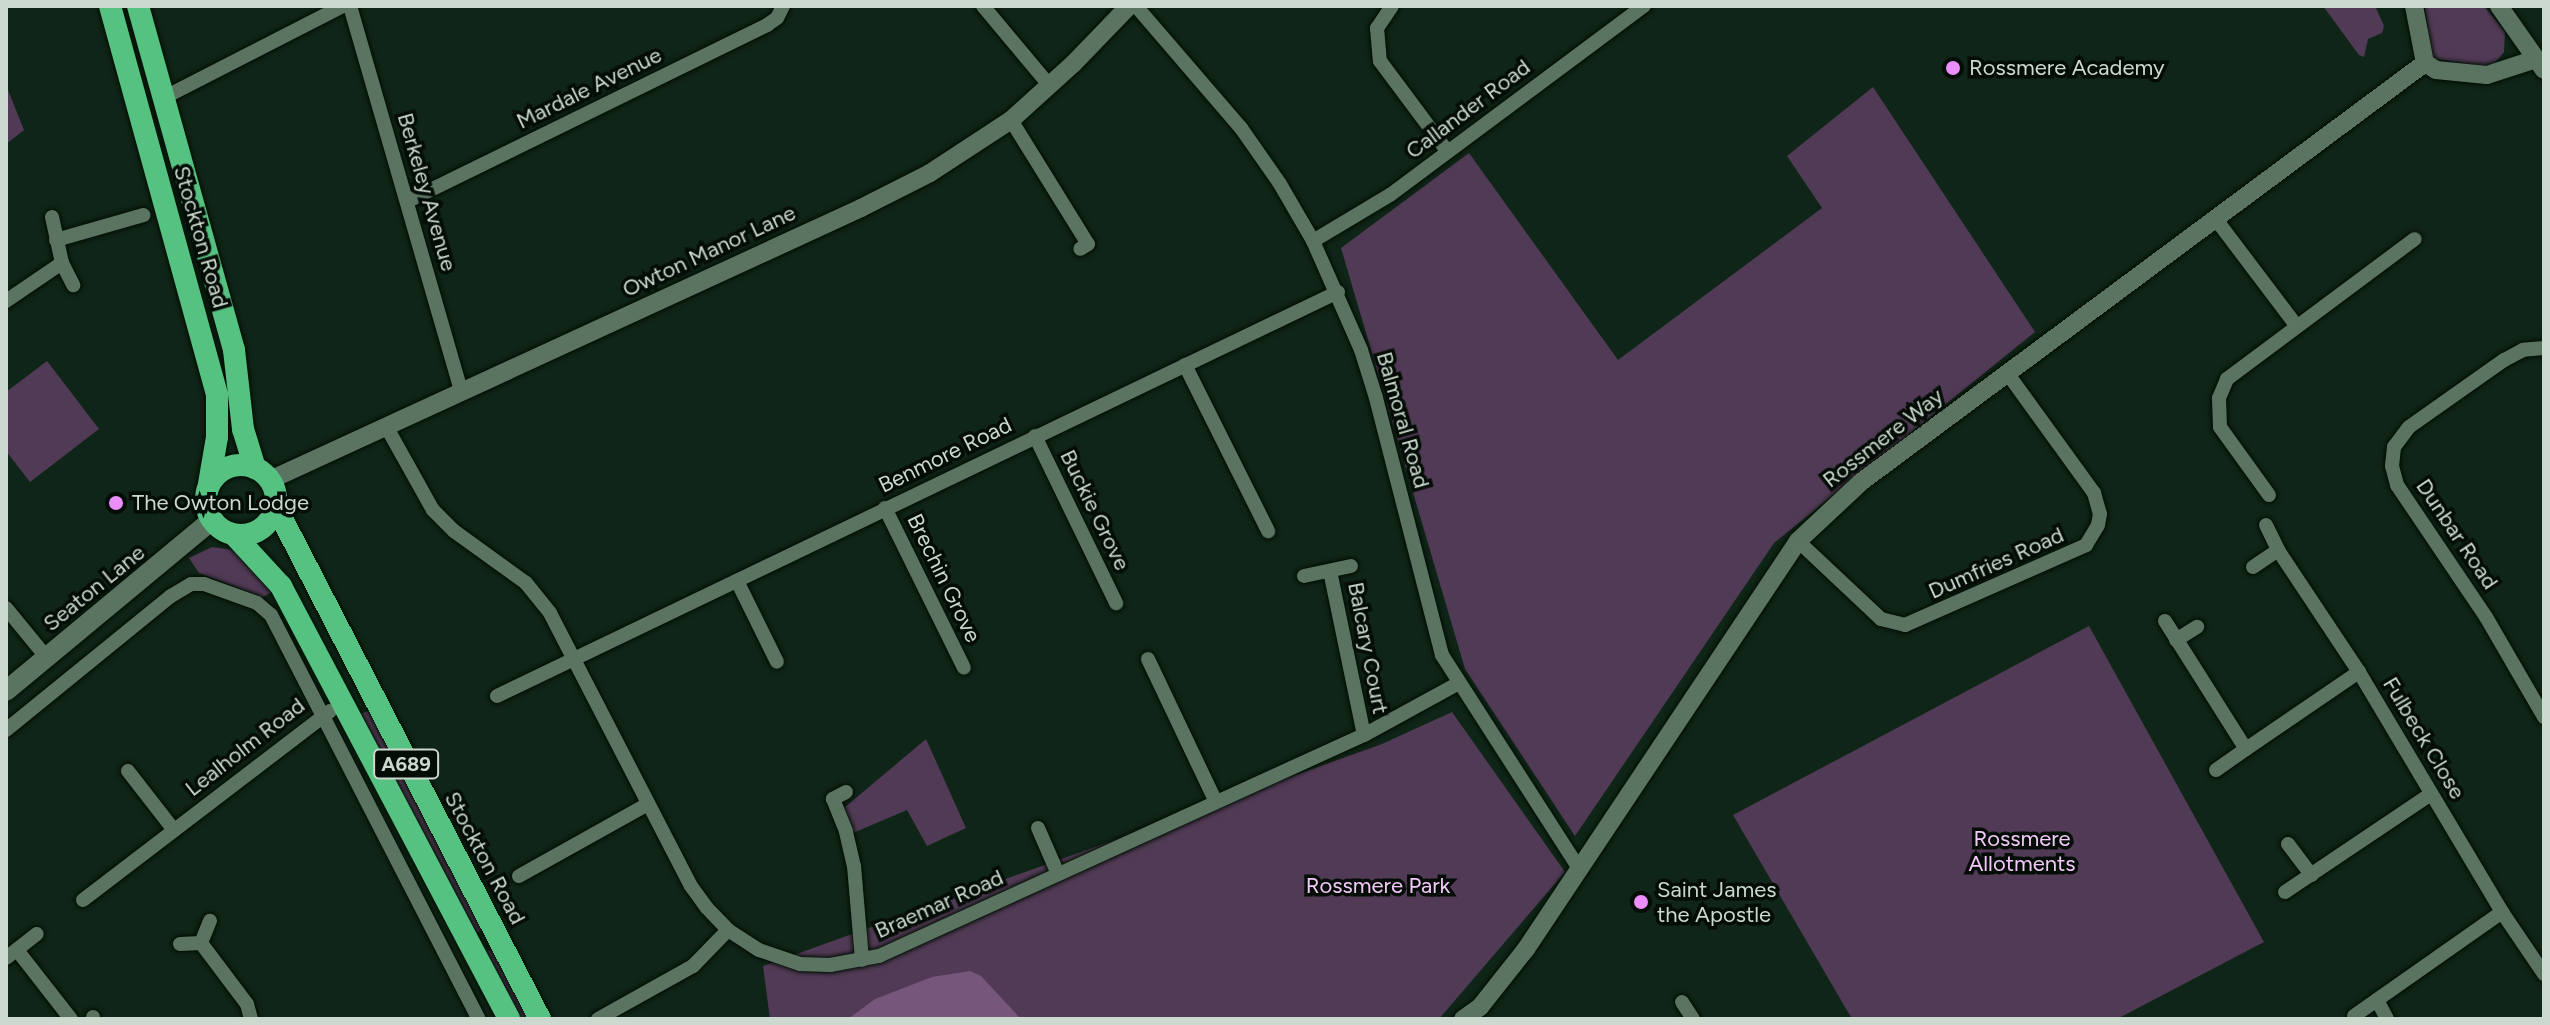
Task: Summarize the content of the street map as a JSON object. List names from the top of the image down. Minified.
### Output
{"streets":{"highway":["Stockton Road","A689"],"main road":["Seaton Lane"],"street":["Mardale Avenue","Callander Road","Berkeley Avenue","Owton Manor Lane","Balmoral Road","Rossmere Way","Benmore Road","Buckie Grove","Dunbar Road","Dumfries Road","Brechin Grove","Balcary Court","Fulbeck Close","Lealholm Road","Braemar Road"]},"crossings":[["Mardale Avenue","Berkeley Avenue"],["Callander Road","Balmoral Road"],["Berkeley Avenue","Owton Manor Lane"],["Stockton Road","Owton Manor Lane"],["Stockton Road","Seaton Lane"],["Stockton Road","A689"],["Owton Manor Lane","Seaton Lane"],["Owton Manor Lane","A689"],["Owton Manor Lane","Braemar Road"],["Balmoral Road","Rossmere Way"],["Balmoral Road","Benmore Road"],["Balmoral Road","Braemar Road"],["Rossmere Way","Dumfries Road"],["Benmore Road","Buckie Grove"],["Benmore Road","Brechin Grove"],["Benmore Road","Braemar Road"],["Seaton Lane","A689"],["Balcary Court","Braemar Road"],["Lealholm Road","A689"]],"parks":["Rossmere Allotments","Rossmere Park"],"places":["Rossmere Academy","The Owton Lodge","Saint James the Apostle"]}
